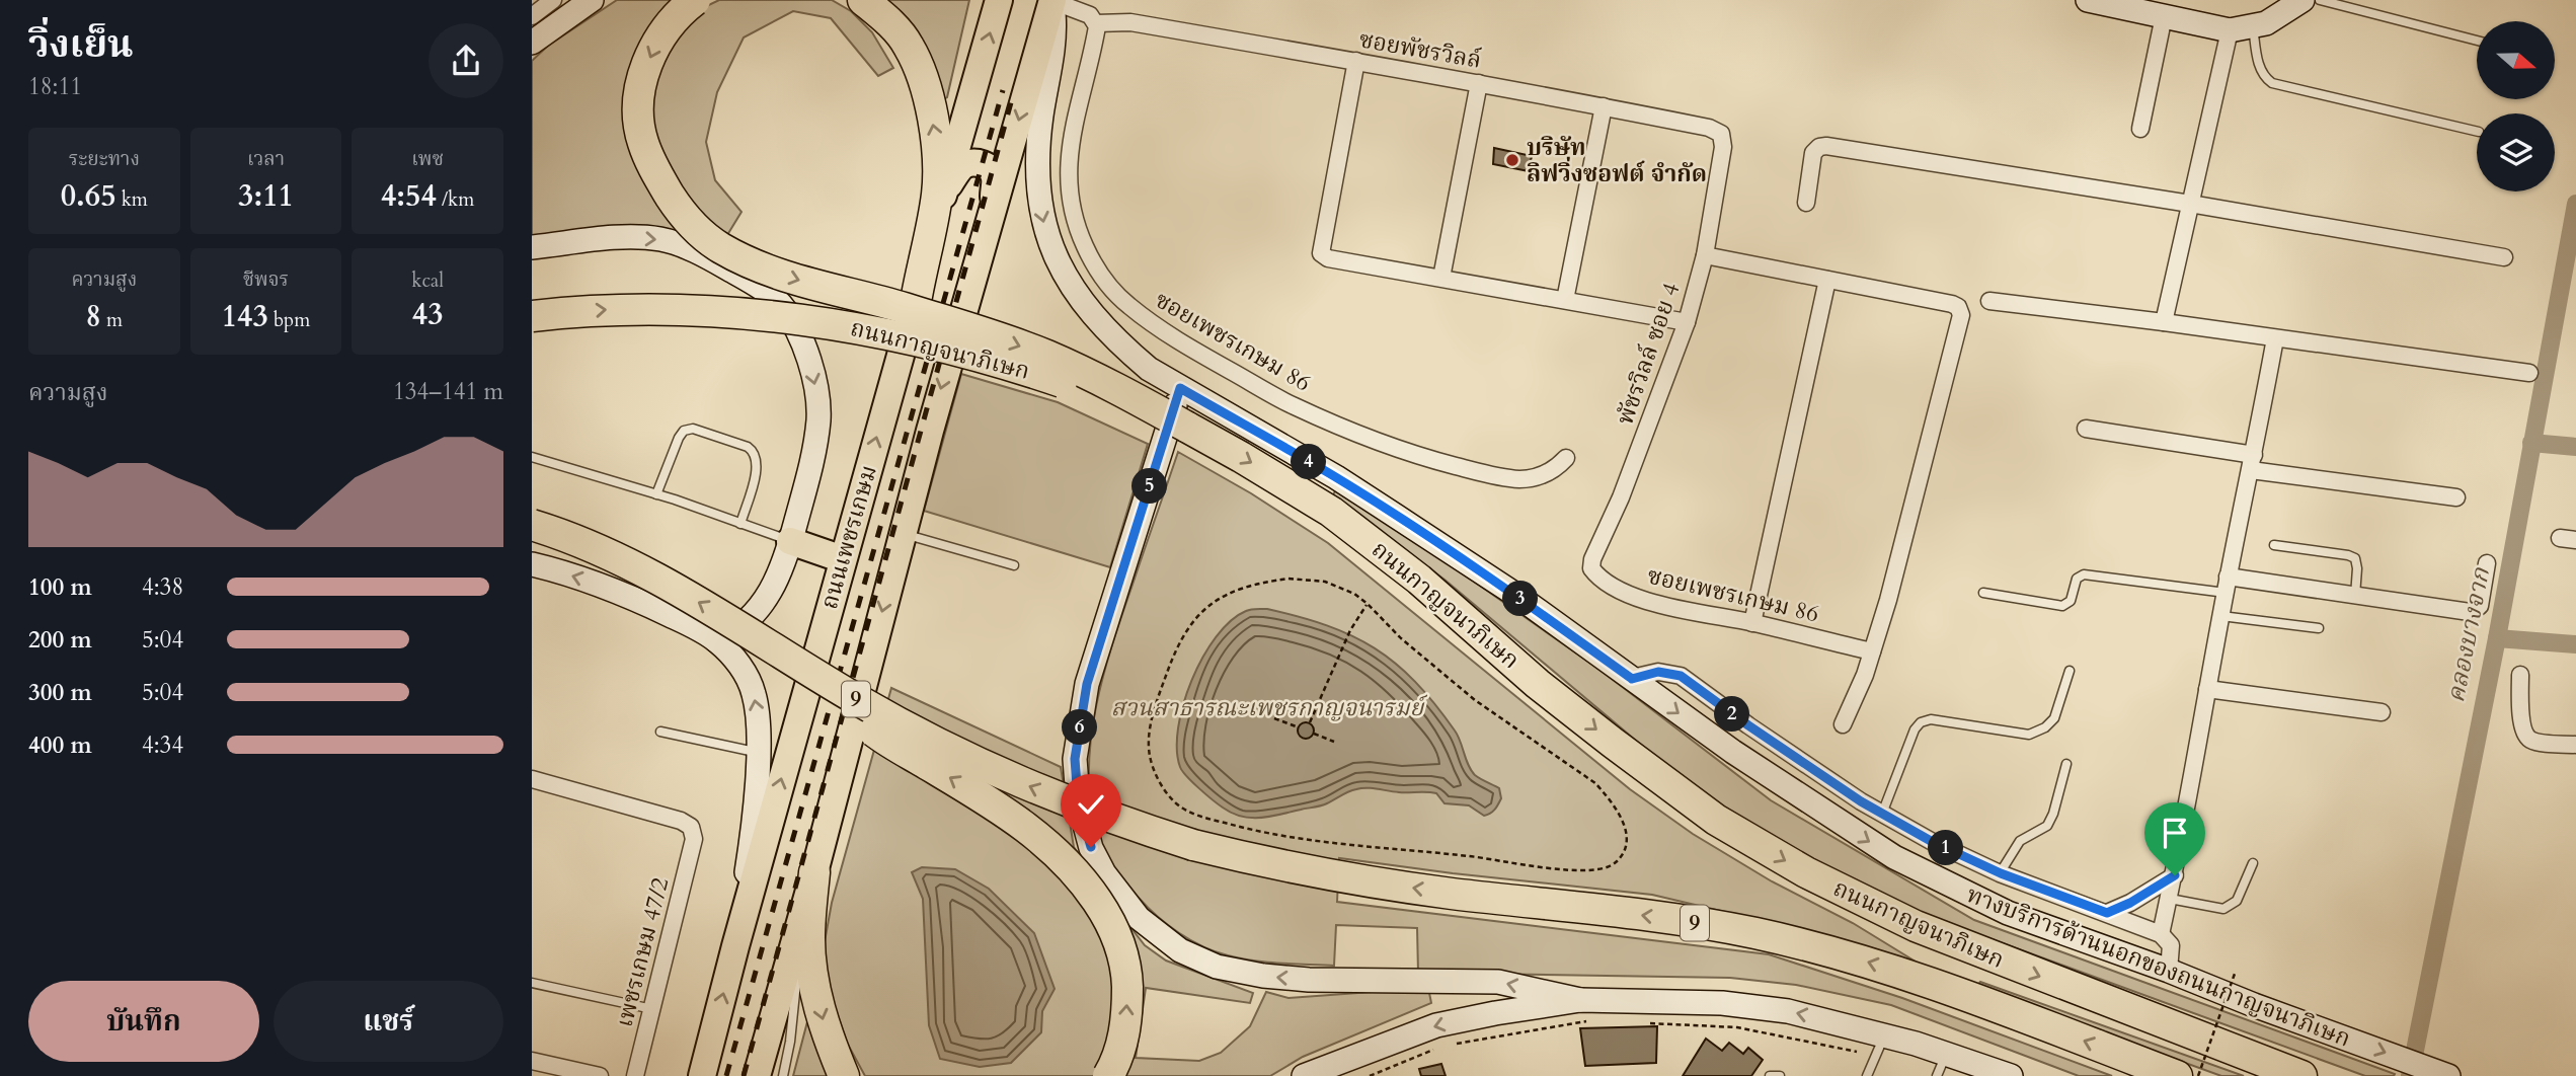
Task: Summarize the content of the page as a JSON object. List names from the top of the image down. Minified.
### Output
{"streets":{"highway":["ถนนกาญจนาภิเษก","9"],"main road":["ถนนเพชรเกษม","ทางบริการด้านนอกของถนนกาญจนาภิเษก"],"street":["ซอยพัชรวิลล์","ซอยเพชรเกษม 86","พัชรวิลล์ ซอย 4","เพชรเกษม 47/2"]},"crossings":[["ซอยพัชรวิลล์","ซอยเพชรเกษม 86"],["ซอยพัชรวิลล์","พัชรวิลล์ ซอย 4"],["ซอยเพชรเกษม 86","พัชรวิลล์ ซอย 4"]],"one_way":["ทางบริการด้านนอกของถนนกาญจนาภิเษก"],"water":["คลองบางจาก"],"parks":["สวนสาธารณะเพชรกาญจนารมย์"],"places":["บริษัท ลิฟวิ่งซอฟต์ จำกัด"],"north":"right","page":{"heading":["วิ่งเย็น","18:11"],"stats":[["ระยะทาง","0.65 km"],["เวลา","3:11"],["เพซ","4:54 /km"],["ความสูง","8 m"],["ชีพจร","143 bpm"],["kcal","43"]],"chart":["ความสูง","134–141 m"],"pins":["4","5","3","2","6","1"],"list":[{"name":"100 m","note":"4:38"},{"name":"200 m","note":"5:04"},{"name":"300 m","note":"5:04"},{"name":"400 m","note":"4:34"}],"buttons":["บันทึก","แชร์"]}}
